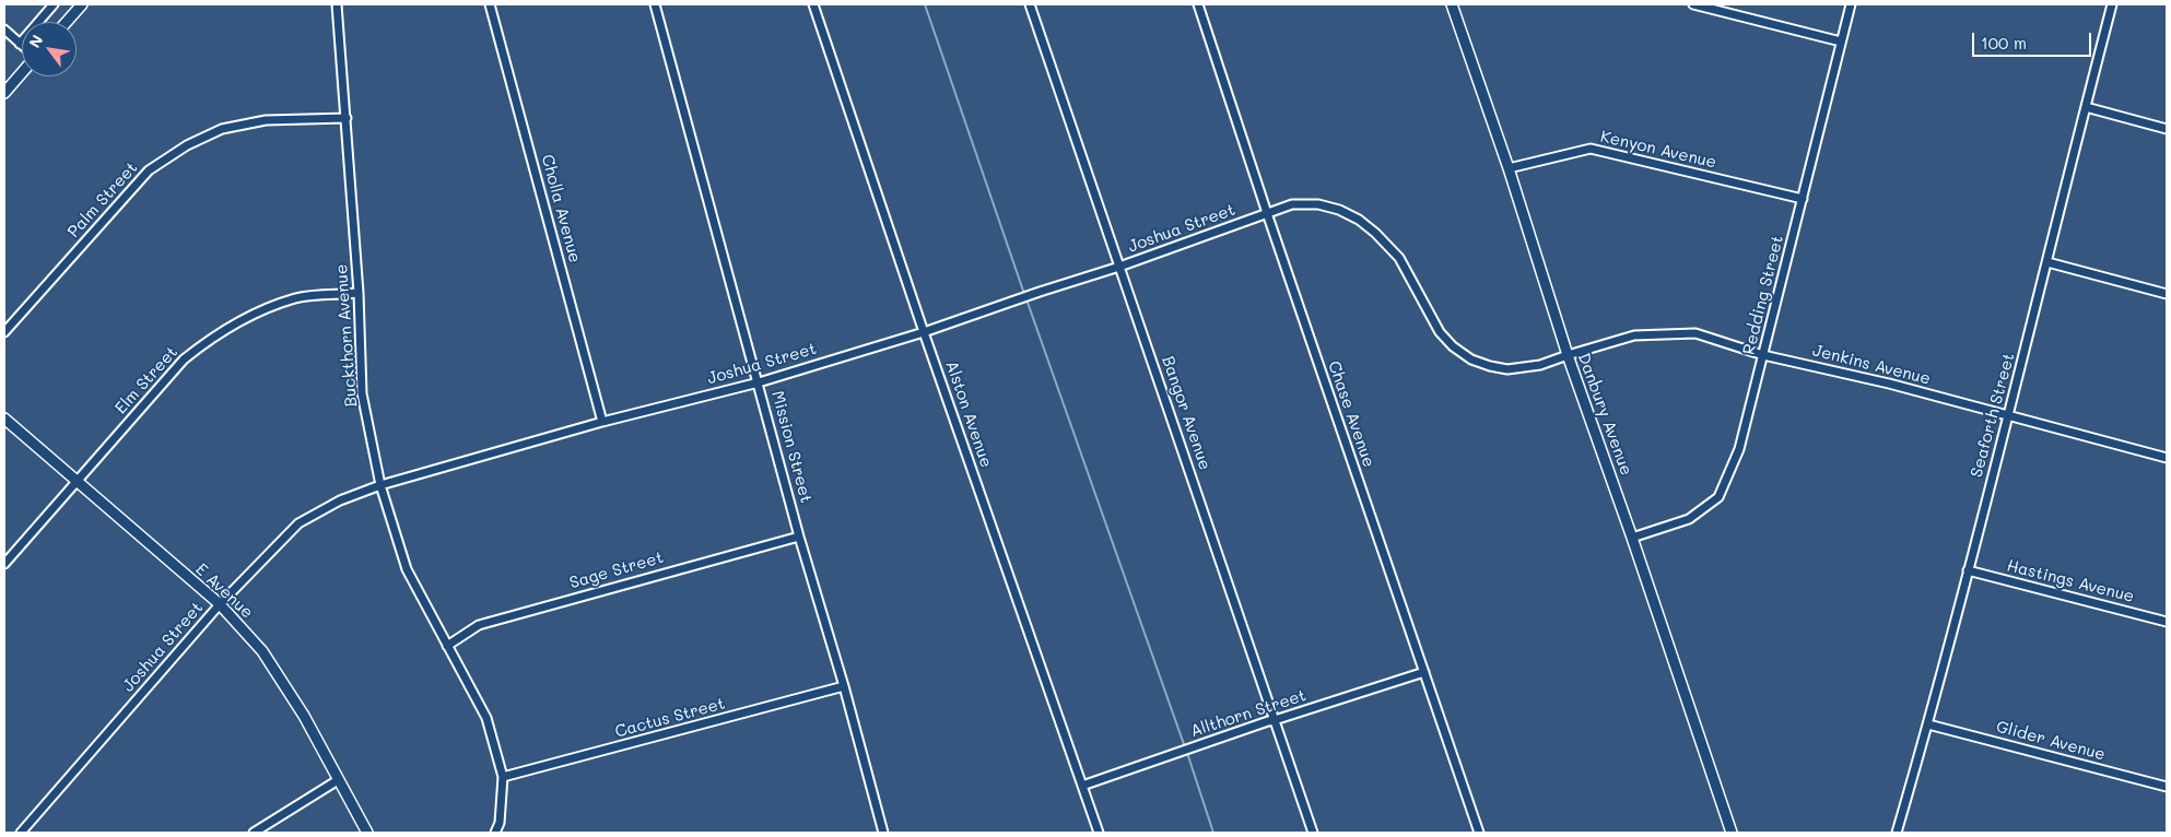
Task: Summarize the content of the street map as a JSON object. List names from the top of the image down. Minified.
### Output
{"streets":{"street":["Kenyon Avenue","Palm Street","Cholla Avenue","Joshua Street","Redding Street","Buckthorn Avenue","Jenkins Avenue","Elm Street","Bangor Avenue","Alston Avenue","Chase Avenue","Danbury Avenue","Seaforth Street","Mission Street","Sage Street","Hastings Avenue","E Avenue","Allthorn Street","Cactus Street","Glider Avenue"]},"crossings":[["Kenyon Avenue","Redding Street"],["Kenyon Avenue","Danbury Avenue"],["Palm Street","Buckthorn Avenue"],["Cholla Avenue","Joshua Street"],["Joshua Street","Buckthorn Avenue"],["Joshua Street","Jenkins Avenue"],["Joshua Street","Bangor Avenue"],["Joshua Street","Alston Avenue"],["Joshua Street","Chase Avenue"],["Joshua Street","Danbury Avenue"],["Joshua Street","Mission Street"],["Joshua Street","E Avenue"],["Redding Street","Jenkins Avenue"],["Redding Street","Danbury Avenue"],["Buckthorn Avenue","Elm Street"],["Buckthorn Avenue","Sage Street"],["Buckthorn Avenue","Cactus Street"],["Jenkins Avenue","Danbury Avenue"],["Jenkins Avenue","Seaforth Street"],["Elm Street","E Avenue"],["Bangor Avenue","Allthorn Street"],["Alston Avenue","Allthorn Street"],["Chase Avenue","Allthorn Street"],["Seaforth Street","Hastings Avenue"],["Seaforth Street","Glider Avenue"],["Mission Street","Sage Street"],["Mission Street","Cactus Street"]],"scale_bar":"100 m","north":"top left"}
